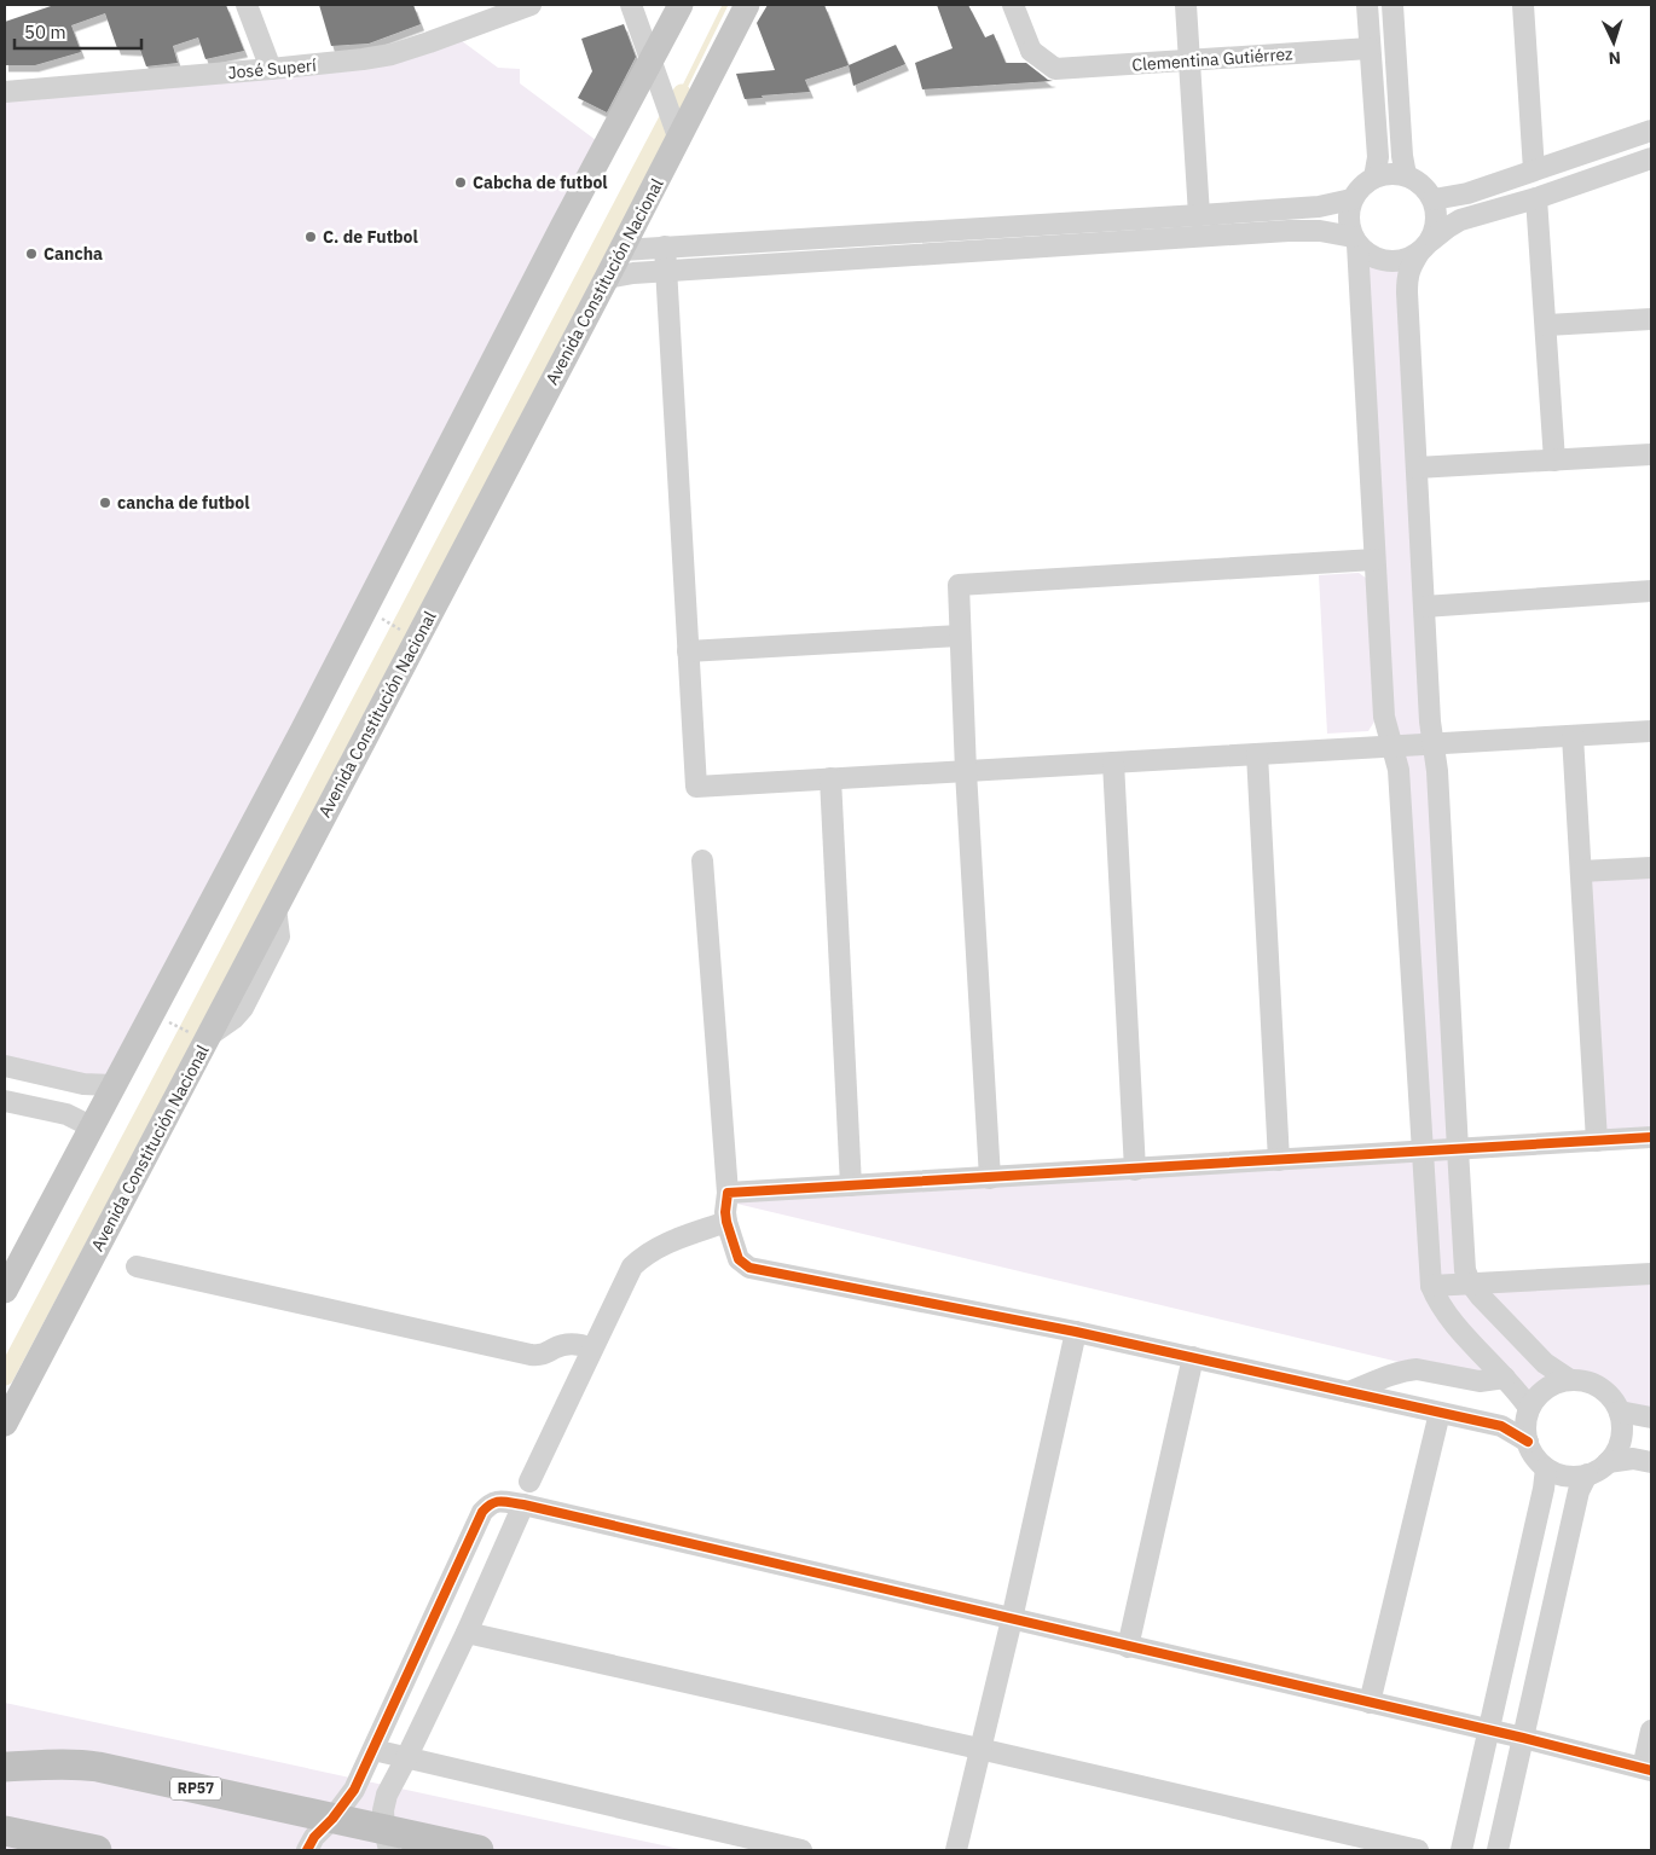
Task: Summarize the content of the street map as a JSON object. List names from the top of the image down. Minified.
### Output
{"streets":{"highway":["RP57"],"main road":["Avenida Constitución Nacional"],"street":["Clementina Gutiérrez","José Superí"]},"places":["Cabcha de futbol","C. de Futbol","Cancha","cancha de futbol"],"scale_bar":"50 m","north":"bottom"}
